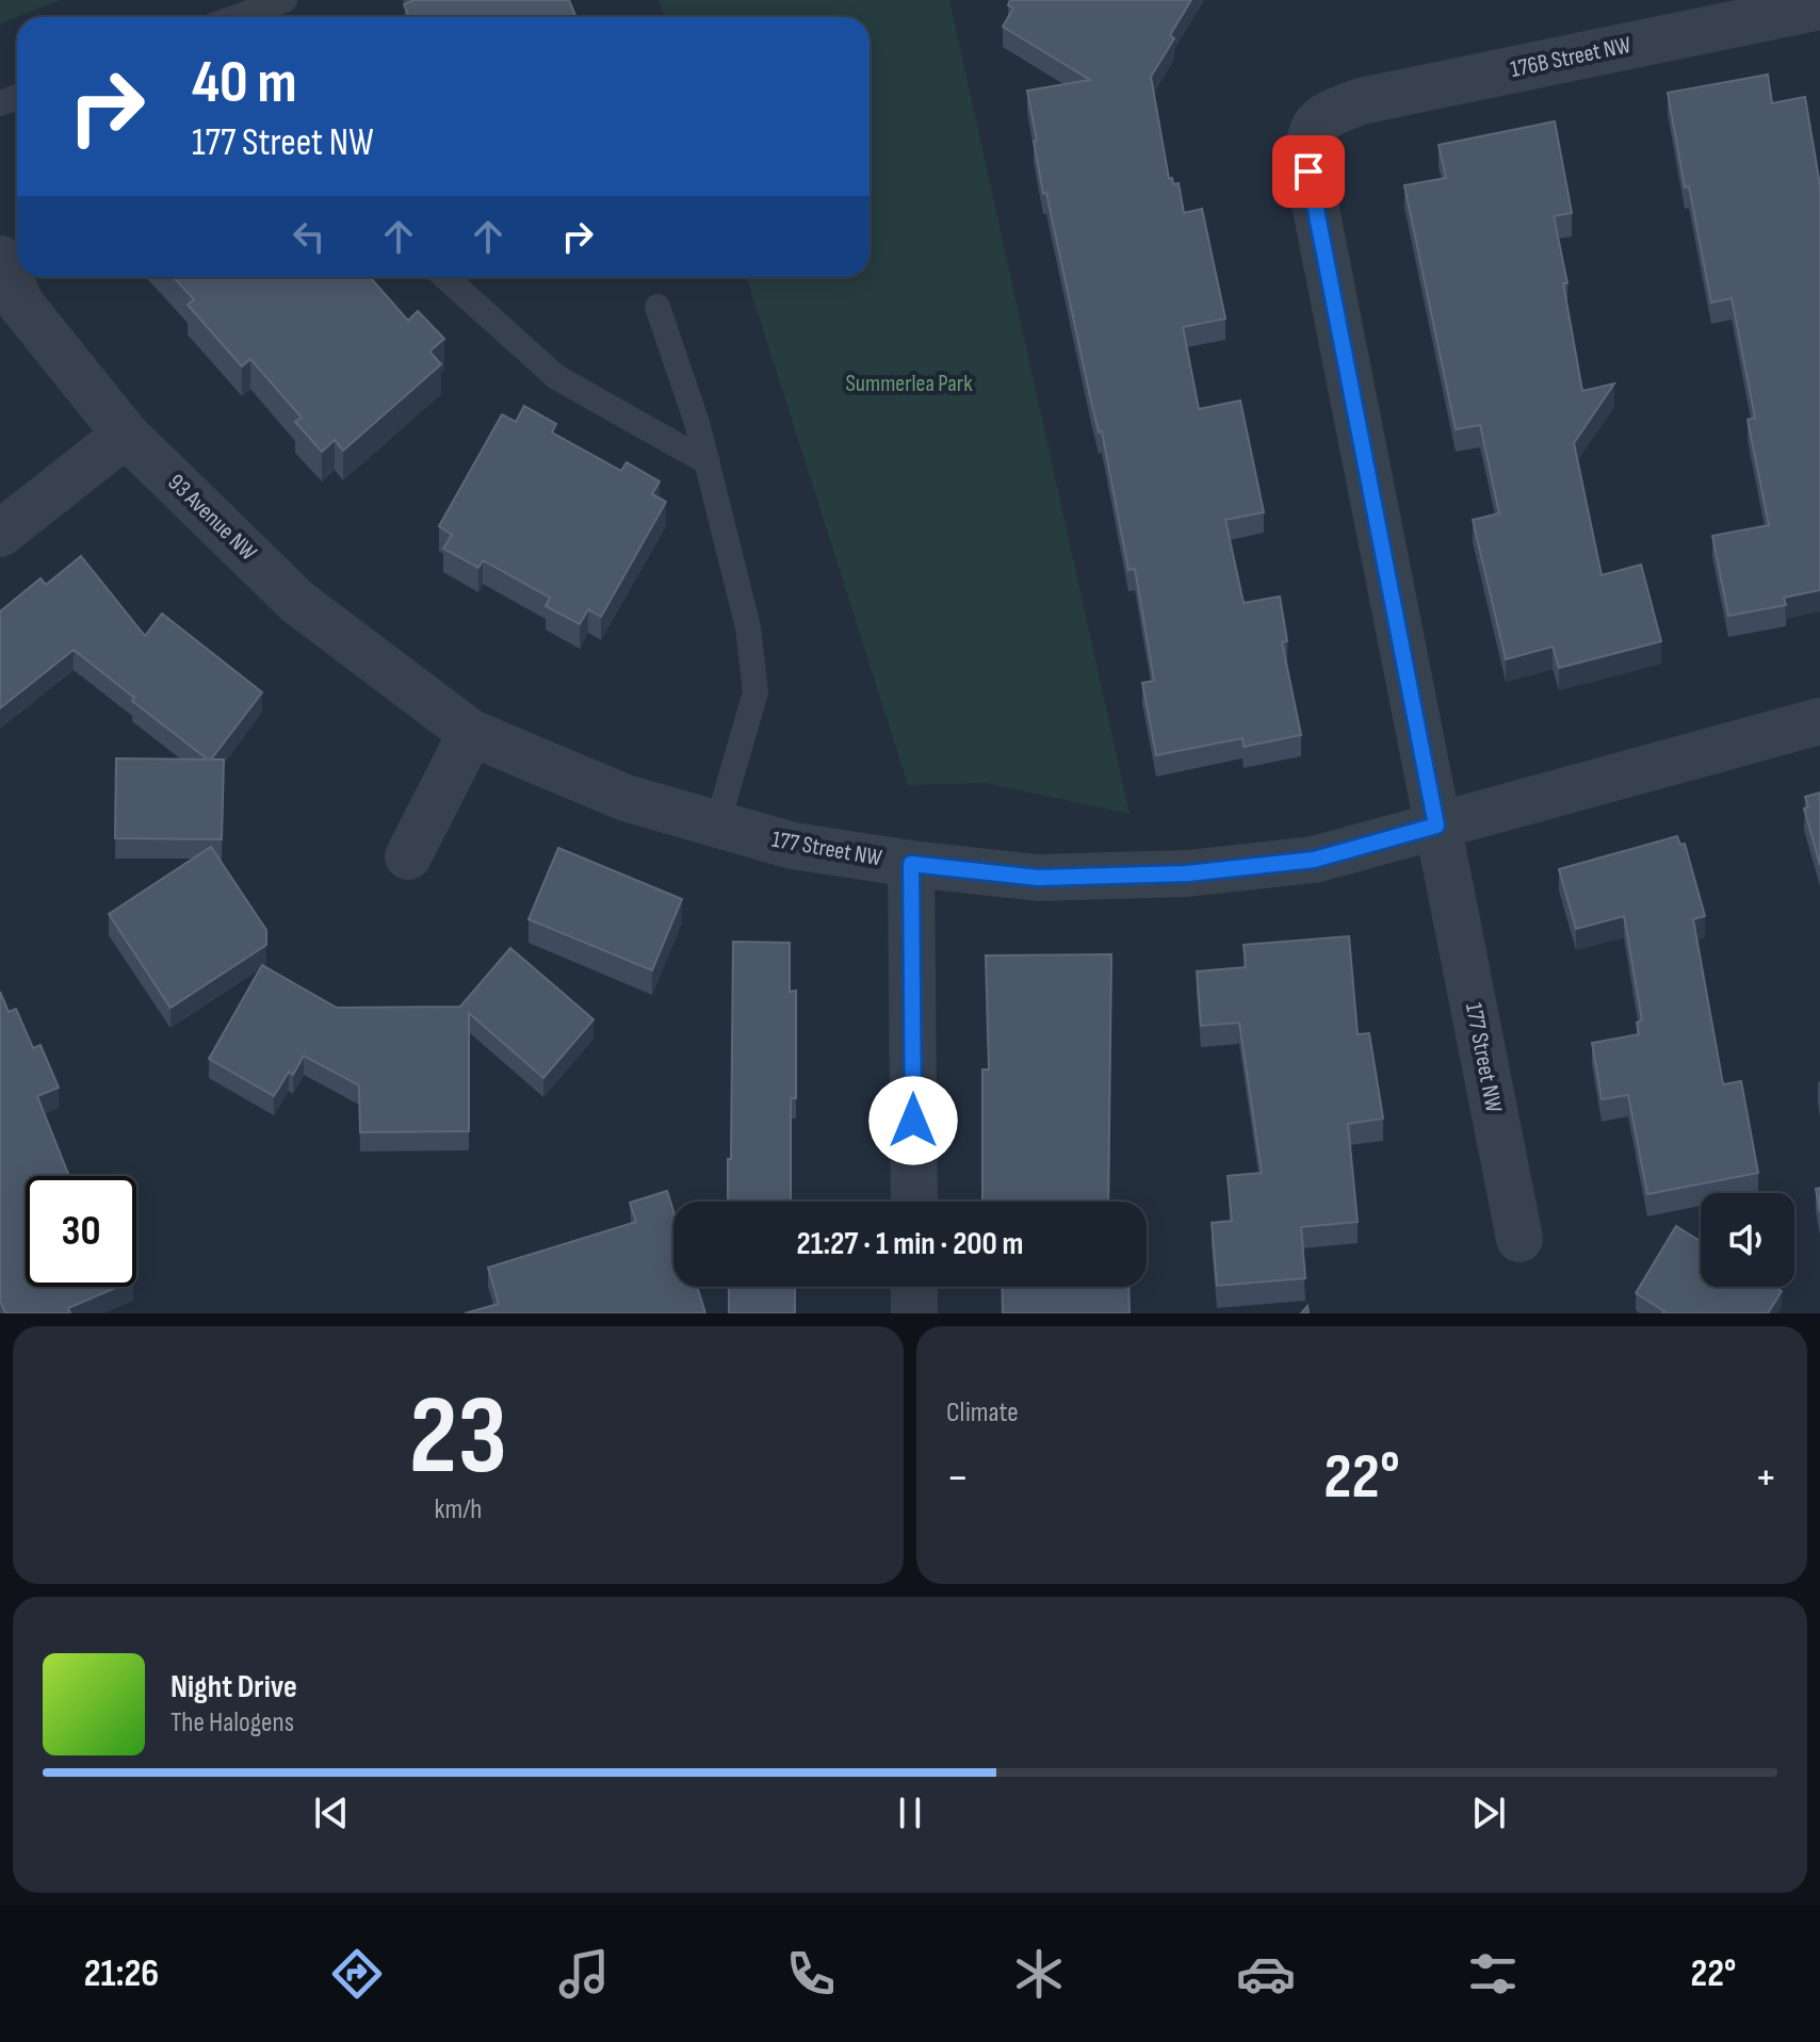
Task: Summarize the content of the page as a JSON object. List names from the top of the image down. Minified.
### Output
{"streets":{"street":["176B Street NW","93 Avenue NW","177 Street NW"]},"crossings":[["176B Street NW","177 Street NW"],["93 Avenue NW","177 Street NW"]],"parks":["Summerlea Park"],"page":{"turn":["40 m","177 Street NW"],"limit":"30","trip":"21:27 · 1 min · 200 m","tile":[["23","km/h"],"Climate"],"heat":["−","22°","+"],"song":["Night Drive","The Halogens"],"tabs":["21:26","22°"]}}
